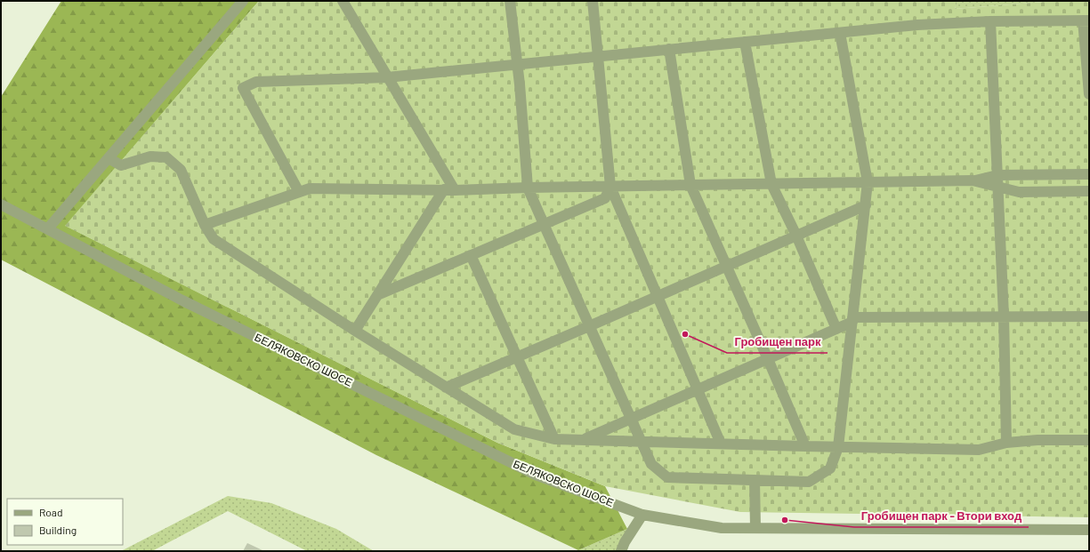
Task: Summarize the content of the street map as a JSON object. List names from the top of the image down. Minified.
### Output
{"streets":{"street":["БЕЛЯКОВСКО ШОСЕ"]},"places":["Гробищен парк","Гробищен парк - Втори вход"],"legend":["Road","Building"]}
